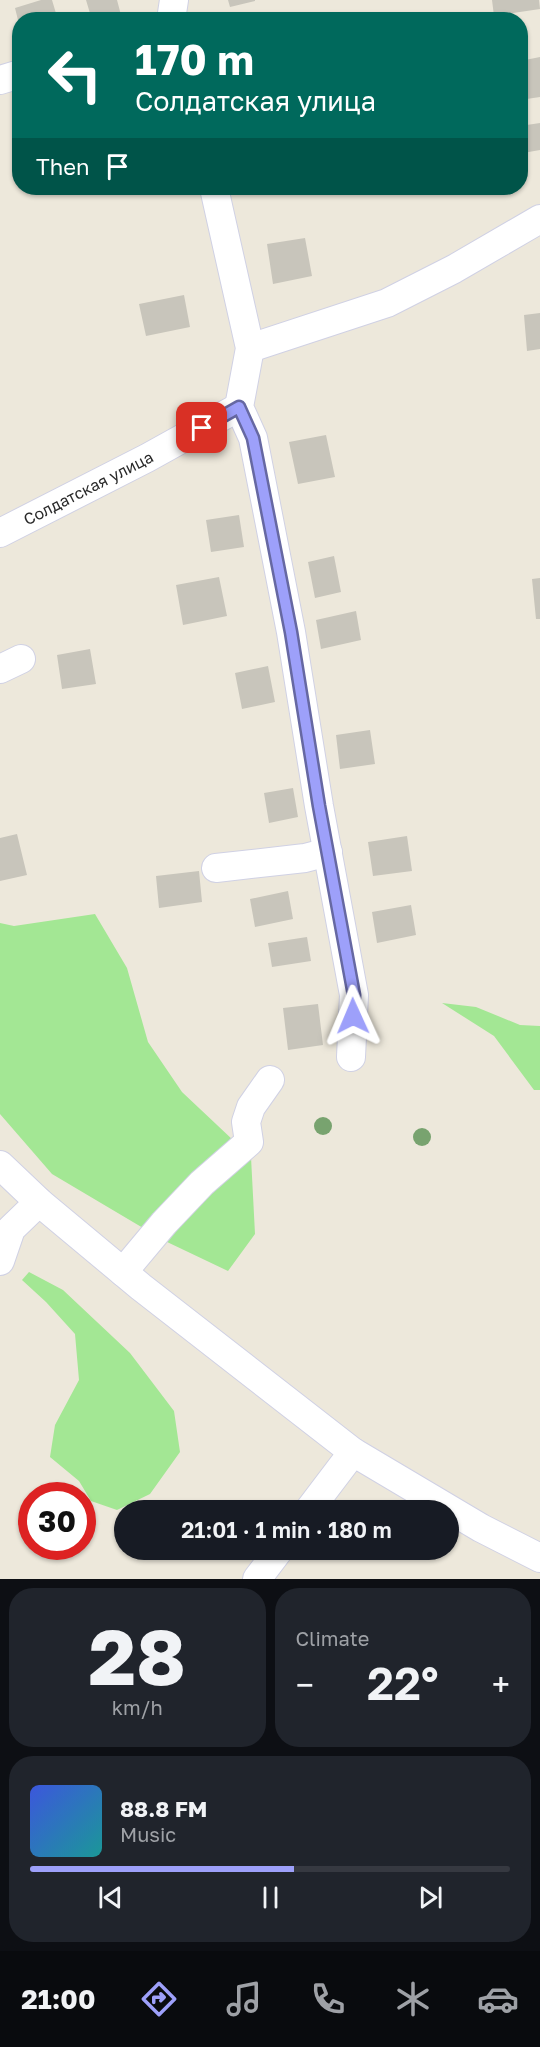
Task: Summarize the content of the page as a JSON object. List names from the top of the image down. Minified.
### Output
{"streets":{"street":["Солдатская улица"]},"page":{"turn":["170 m","Солдатская улица"],"then":"Then","limit":"30","trip":"21:01 · 1 min · 180 m","tile":[["28","km/h"],"Climate"],"heat":["−","22°","+"],"song":["88.8 FM","Music"],"tabs":"21:00"}}
